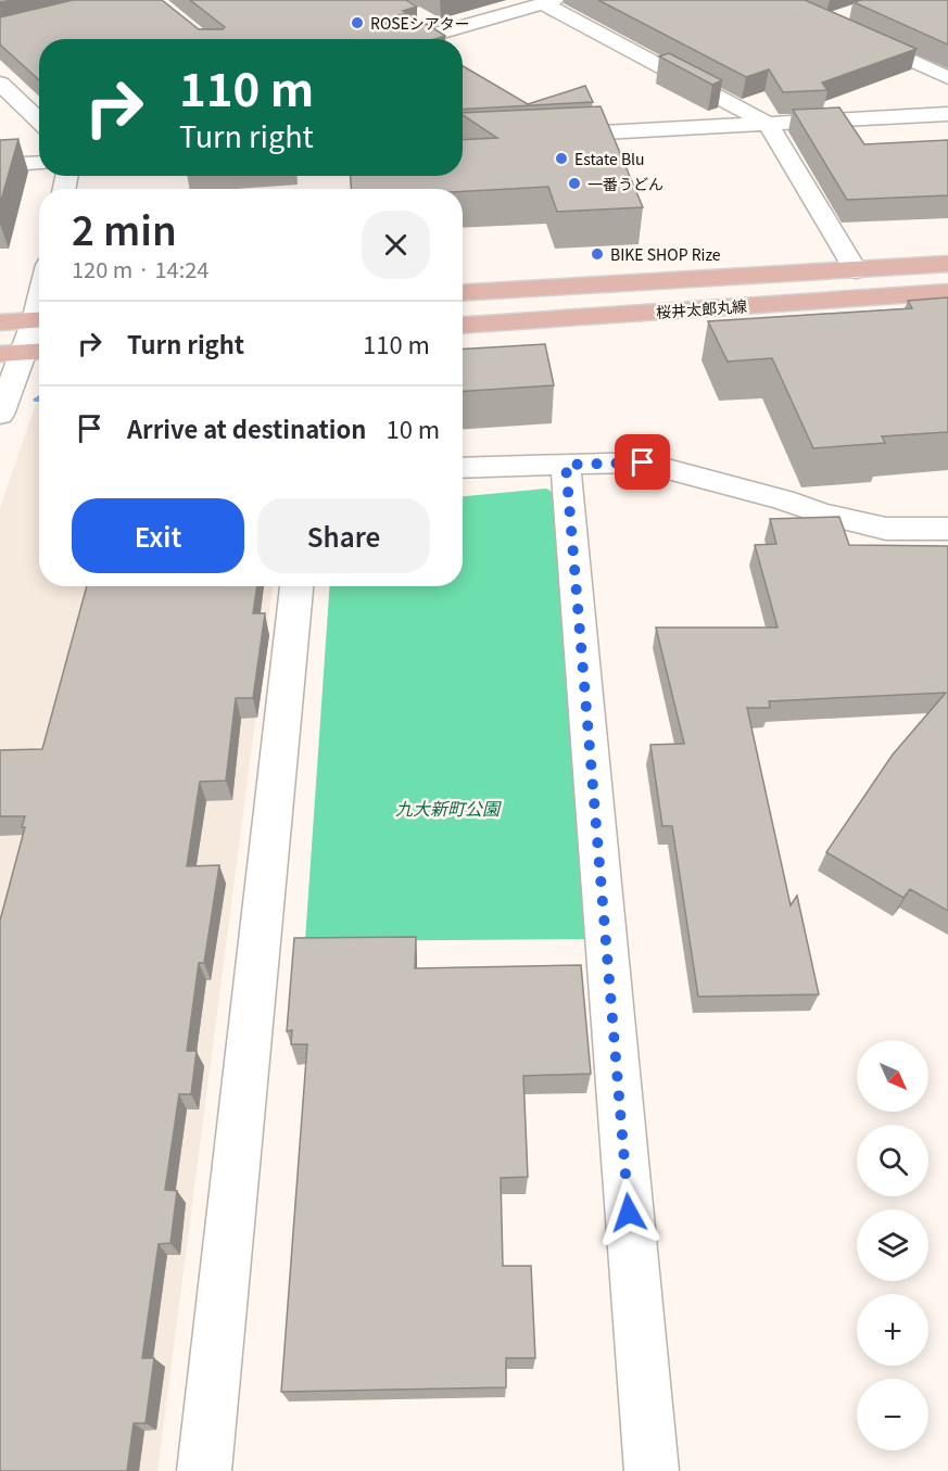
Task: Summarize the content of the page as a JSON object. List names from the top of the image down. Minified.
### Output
{"streets":{"main road":["桜井太郎丸線"]},"parks":["九大新町公園"],"places":["ROSEシアター","Estate Blu","一番うどん","BIKE SHOP Rize"],"north":"bottom right","page":{"turn":["110 m","Turn right"],"heading":["2 min","120 m · 14:24"],"list":[{"name":"Turn right","value":"110 m"},{"name":"Arrive at destination","value":"10 m"}],"buttons":["Exit","Share"],"map_buttons":["+","−"]}}
